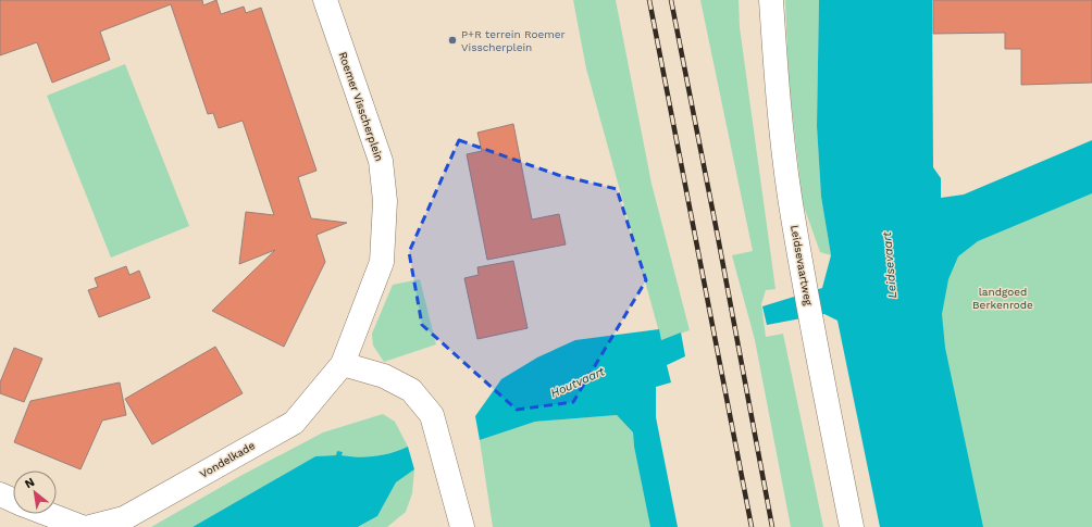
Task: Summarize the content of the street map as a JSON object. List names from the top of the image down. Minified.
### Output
{"streets":{"street":["Roemer Visscherplein","Leidsevaartweg","Vondelkade"]},"crossings":[["Roemer Visscherplein","Vondelkade"]],"water":["Leidsevaart","Houtvaart"],"parks":["landgoed Berkenrode"],"places":["P+R terrein Roemer Visscherplein"],"north":"top left"}
